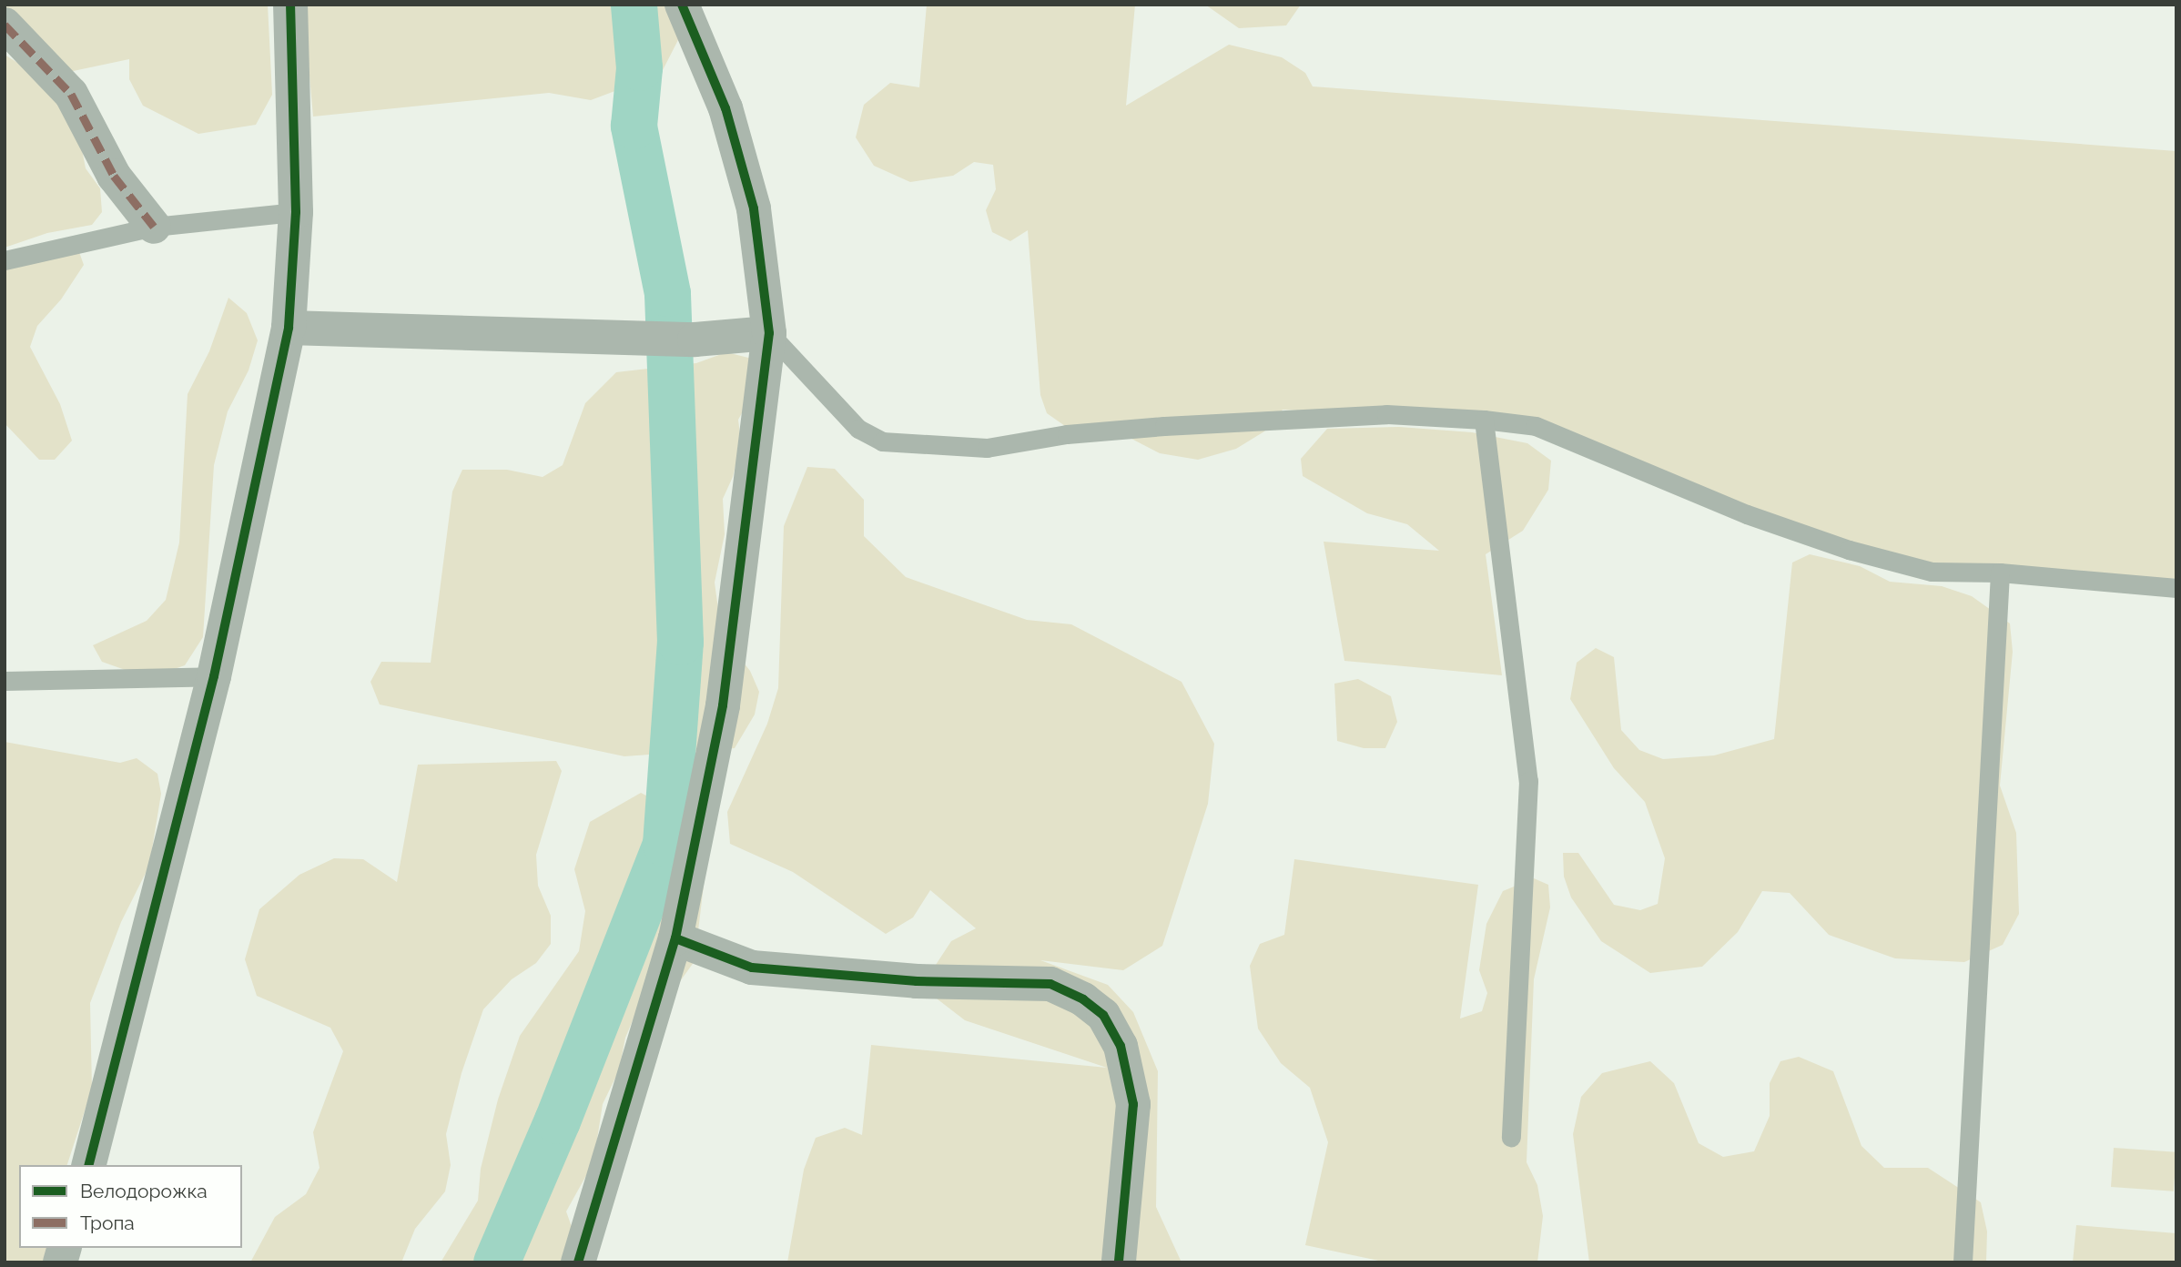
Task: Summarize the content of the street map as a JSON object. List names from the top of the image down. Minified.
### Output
{"legend":["Велодорожка","Тропа"]}
